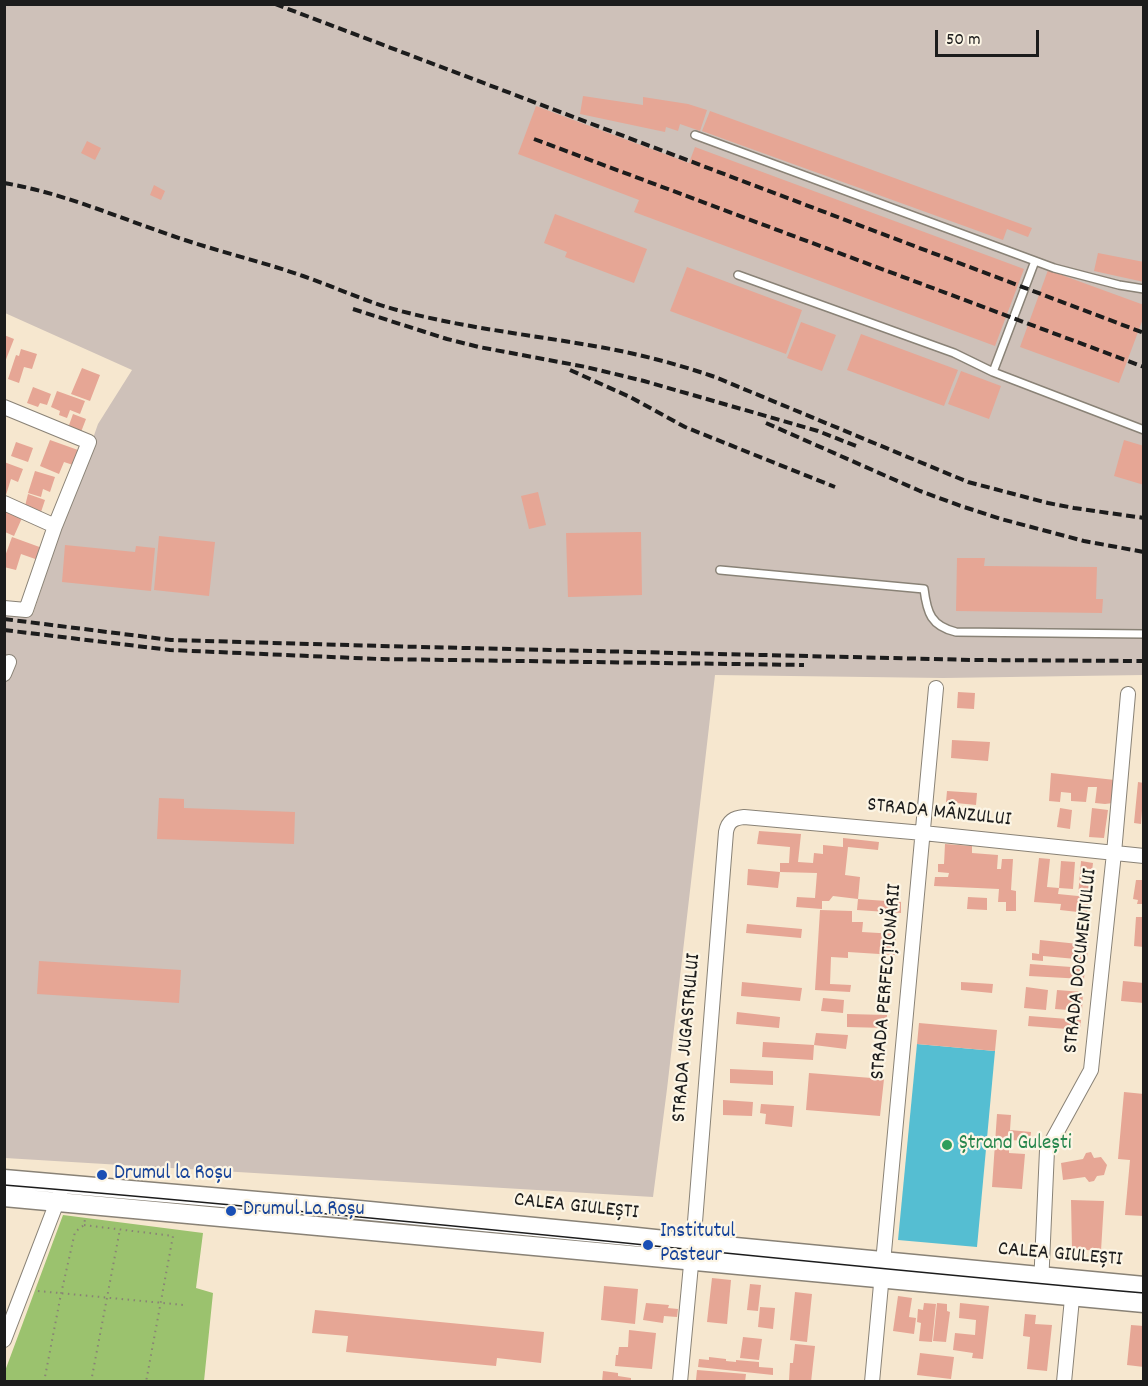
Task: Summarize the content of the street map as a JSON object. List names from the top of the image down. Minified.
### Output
{"streets":{"main road":["CALEA GIULEȘTI"],"street":["STRADA MÂNZULUI","STRADA DOCUMENTULUI","STRADA PERFECȚIONĂRII","STRADA JUGASTRULUI"]},"crossings":[["STRADA MÂNZULUI","STRADA DOCUMENTULUI"],["STRADA MÂNZULUI","STRADA PERFECȚIONĂRII"],["STRADA MÂNZULUI","STRADA JUGASTRULUI"],["STRADA DOCUMENTULUI","CALEA GIULEȘTI"],["STRADA PERFECȚIONĂRII","CALEA GIULEȘTI"],["STRADA JUGASTRULUI","CALEA GIULEȘTI"]],"places":["Ștrand Gulești","Drumul la Roșu","Drumul La Roșu","Institutul Pasteur"],"scale_bar":"50 m"}
